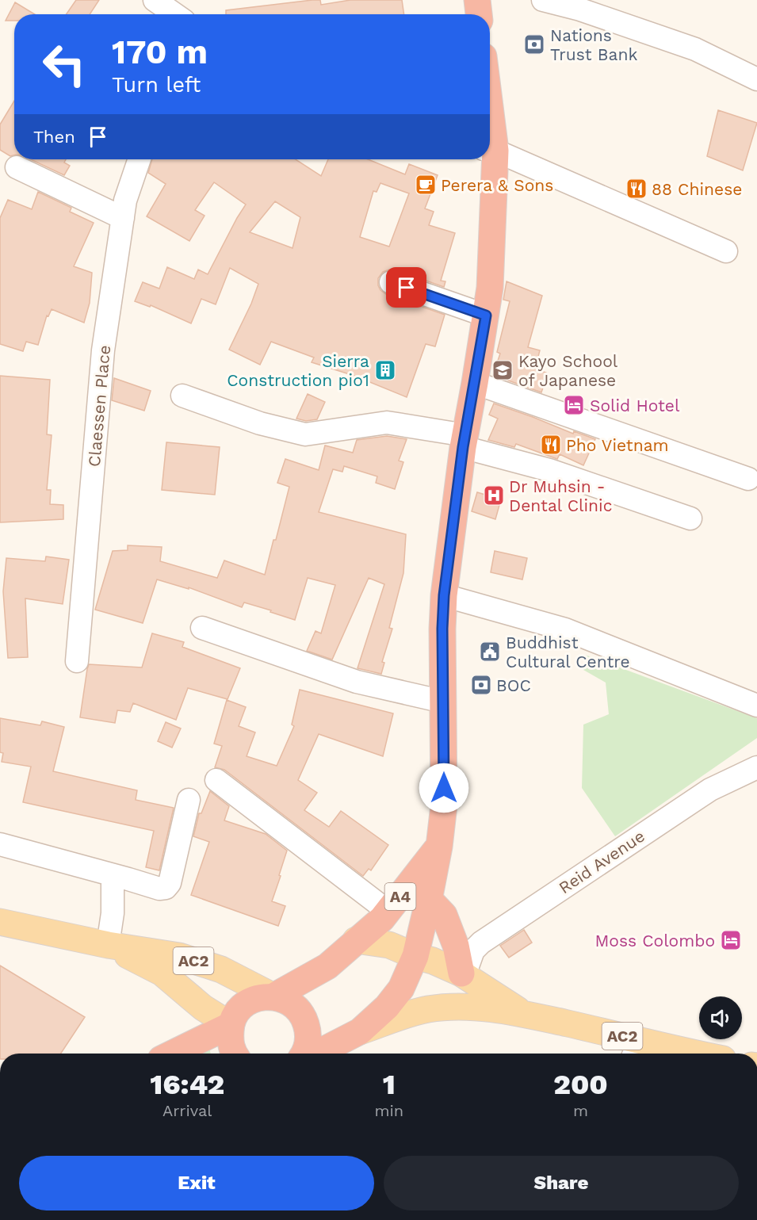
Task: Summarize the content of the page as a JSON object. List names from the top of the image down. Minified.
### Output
{"streets":{"highway":["A4"],"main road":["AC2"],"street":["Claessen Place","Reid Avenue"]},"crossings":[["Reid Avenue","AC2"],["A4","AC2"]],"places":{"bank":["Nations Trust Bank","BOC"],"cafe":["Perera & Sons"],"restaurant":["88 Chinese","Pho Vietnam"],"building":["Sierra Construction pio1"],"school or university":["Kayo School of Japanese"],"hotel":["Solid Hotel","Moss Colombo"],"hospital":["Dr Muhsin - Dental Clinic"],"public building":["Buddhist Cultural Centre"]},"page":{"turn":["170 m","Turn left"],"then":"Then","eta":["16:42","Arrival","1","min","200","m"],"buttons":["Exit","Share"]}}
